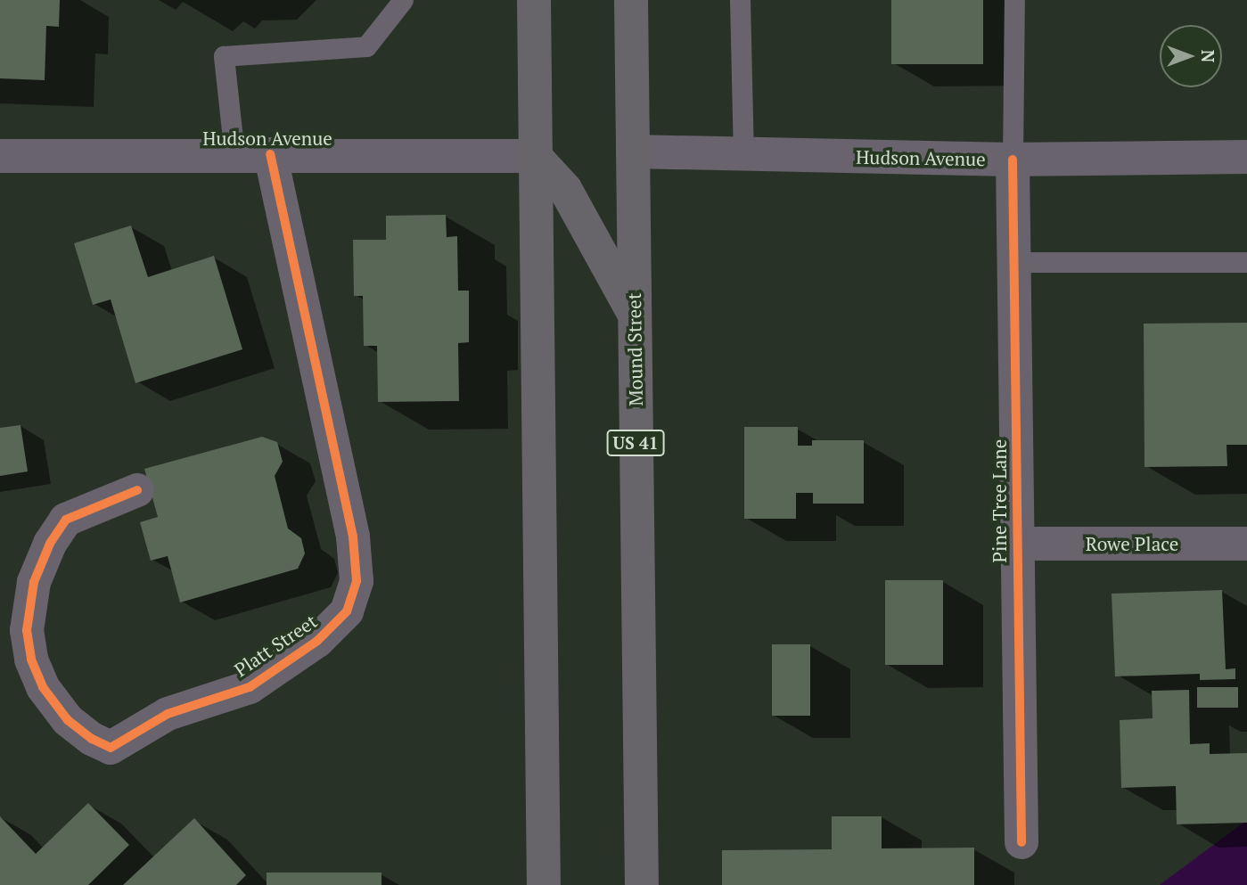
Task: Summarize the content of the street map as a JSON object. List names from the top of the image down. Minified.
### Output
{"streets":{"main road":["Mound Street","US 41"],"street":["Hudson Avenue","Pine Tree Lane","Rowe Place","Platt Street"]},"crossings":[["Hudson Avenue","Mound Street"],["Hudson Avenue","Pine Tree Lane"],["Hudson Avenue","Platt Street"],["Pine Tree Lane","Rowe Place"]],"north":"right"}
